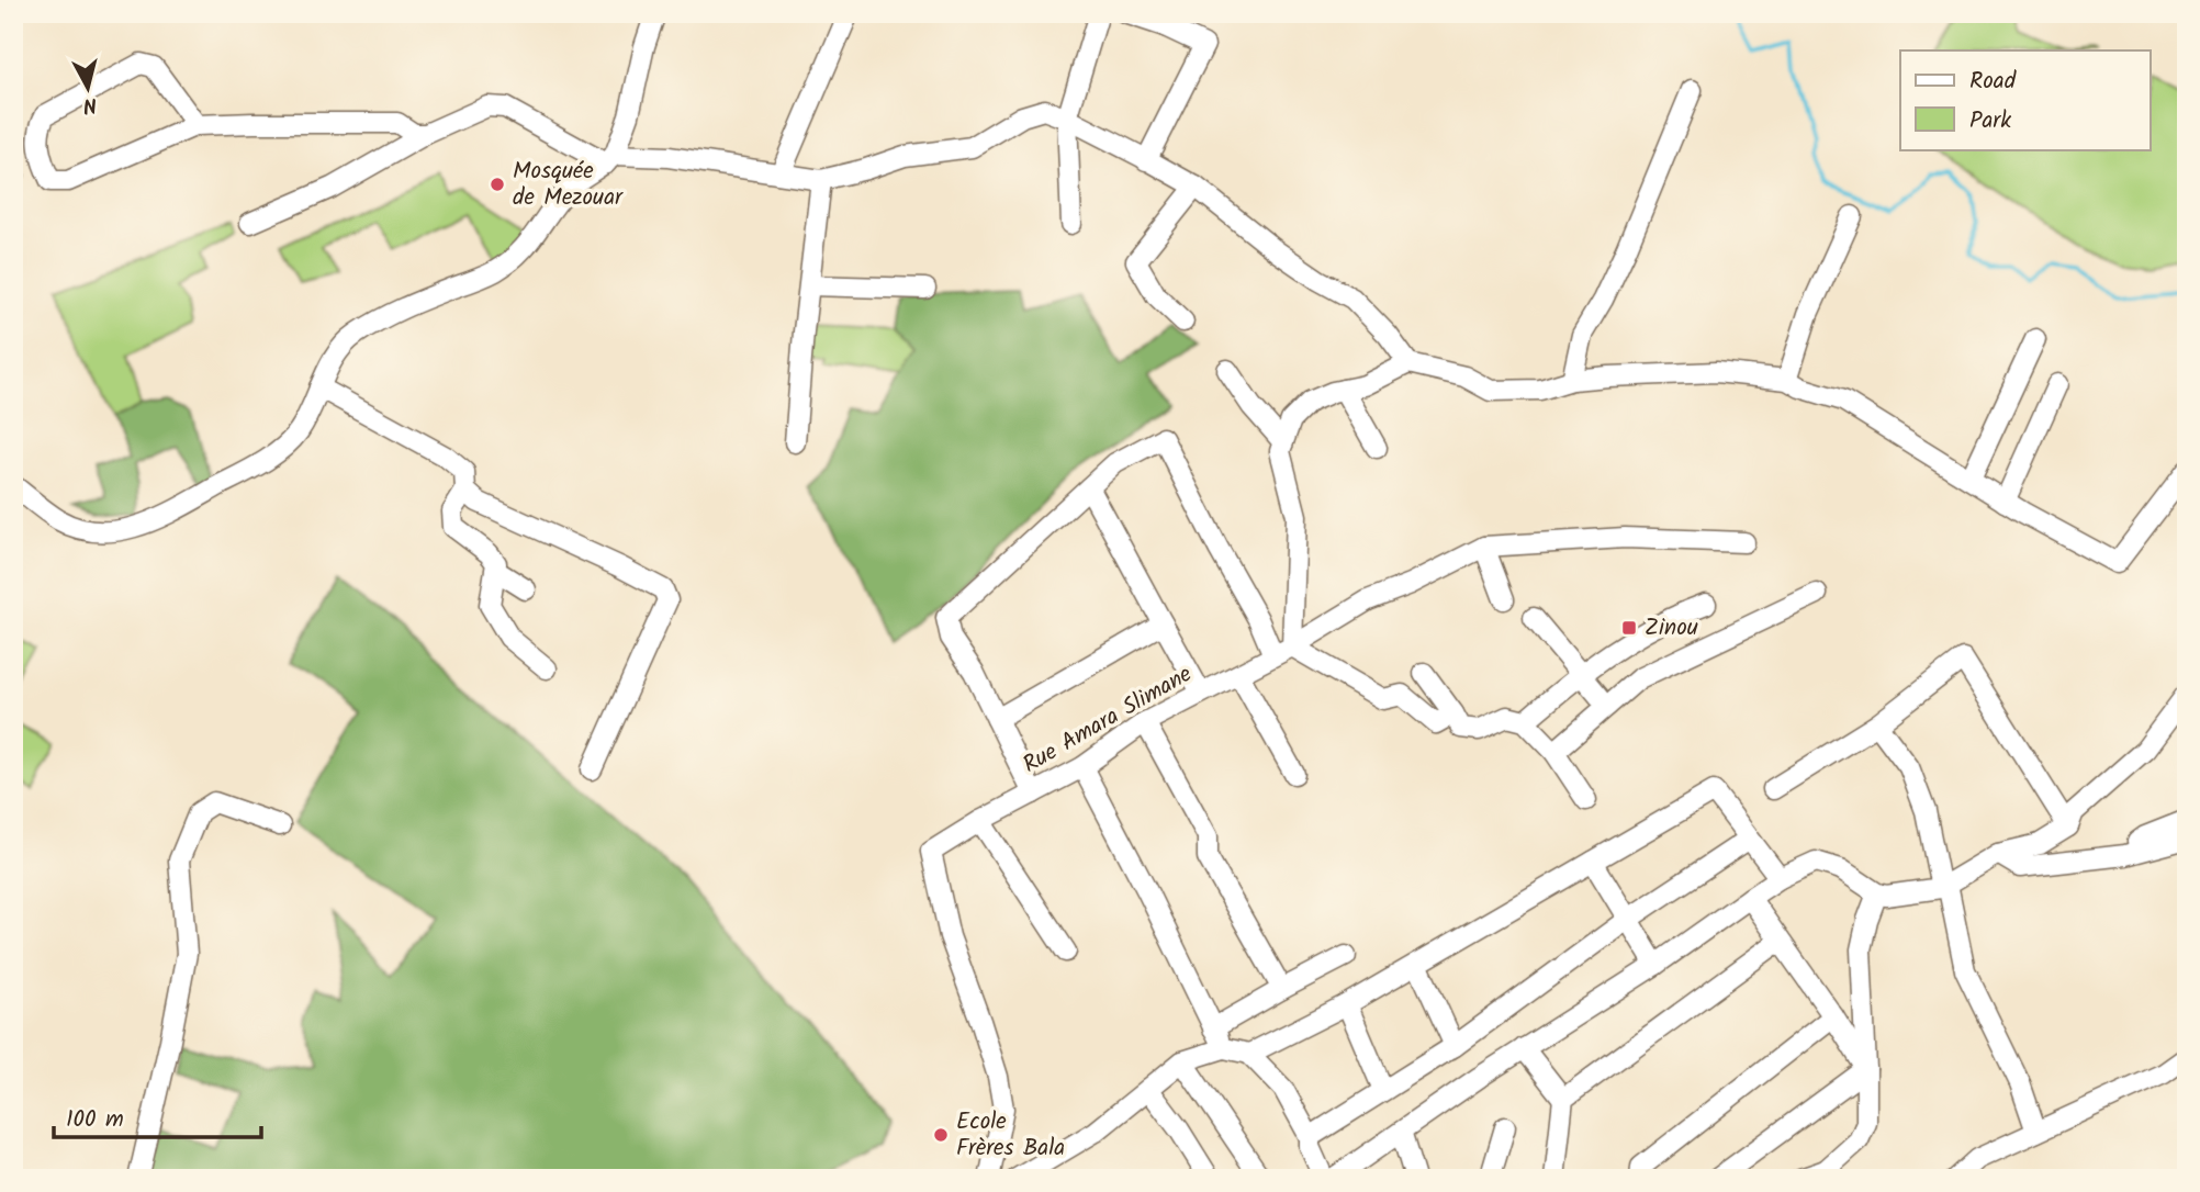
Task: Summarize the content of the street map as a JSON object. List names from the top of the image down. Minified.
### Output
{"streets":{"street":["Rue Amara Slimane"]},"places":{"other":["Mosquée de Mezouar","Ecole Frères Bala"],"transit":["Zinou"]},"legend":["Road","Park"],"scale_bar":"100 m","north":"bottom"}
